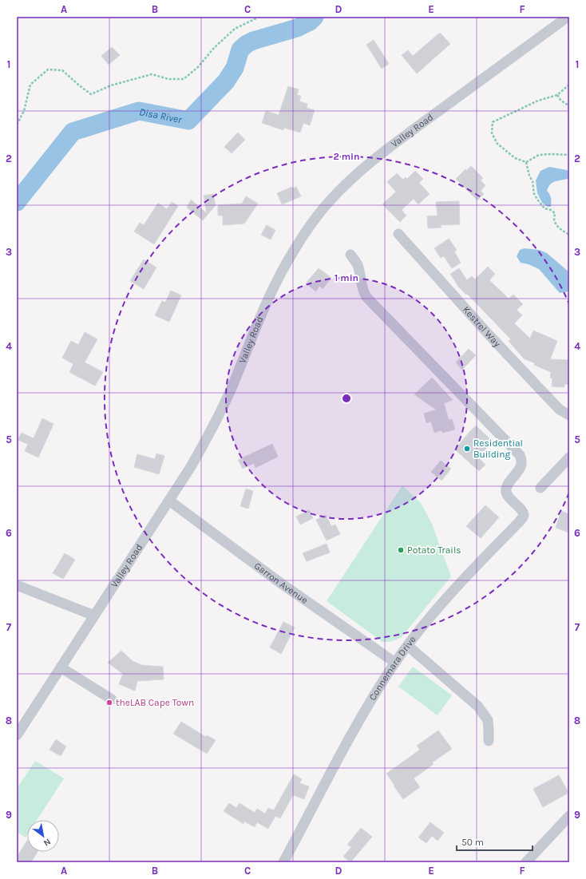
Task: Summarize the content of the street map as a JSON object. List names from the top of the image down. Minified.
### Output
{"streets":{"street":["Valley Road","Kestrel Way","Garron Avenue","Connemara Drive"]},"crossings":[["Valley Road","Garron Avenue"],["Garron Avenue","Connemara Drive"]],"water":["Disa River"],"places":["Residential Building","Potato Trails","theLAB Cape Town"],"scale_bar":"50 m","north":"bottom right","grid":{"columns":["A","B","C","D","E","F"],"rows":["1","2","3","4","5","6","7","8","9"]},"rings":["2 min","1 min"]}
